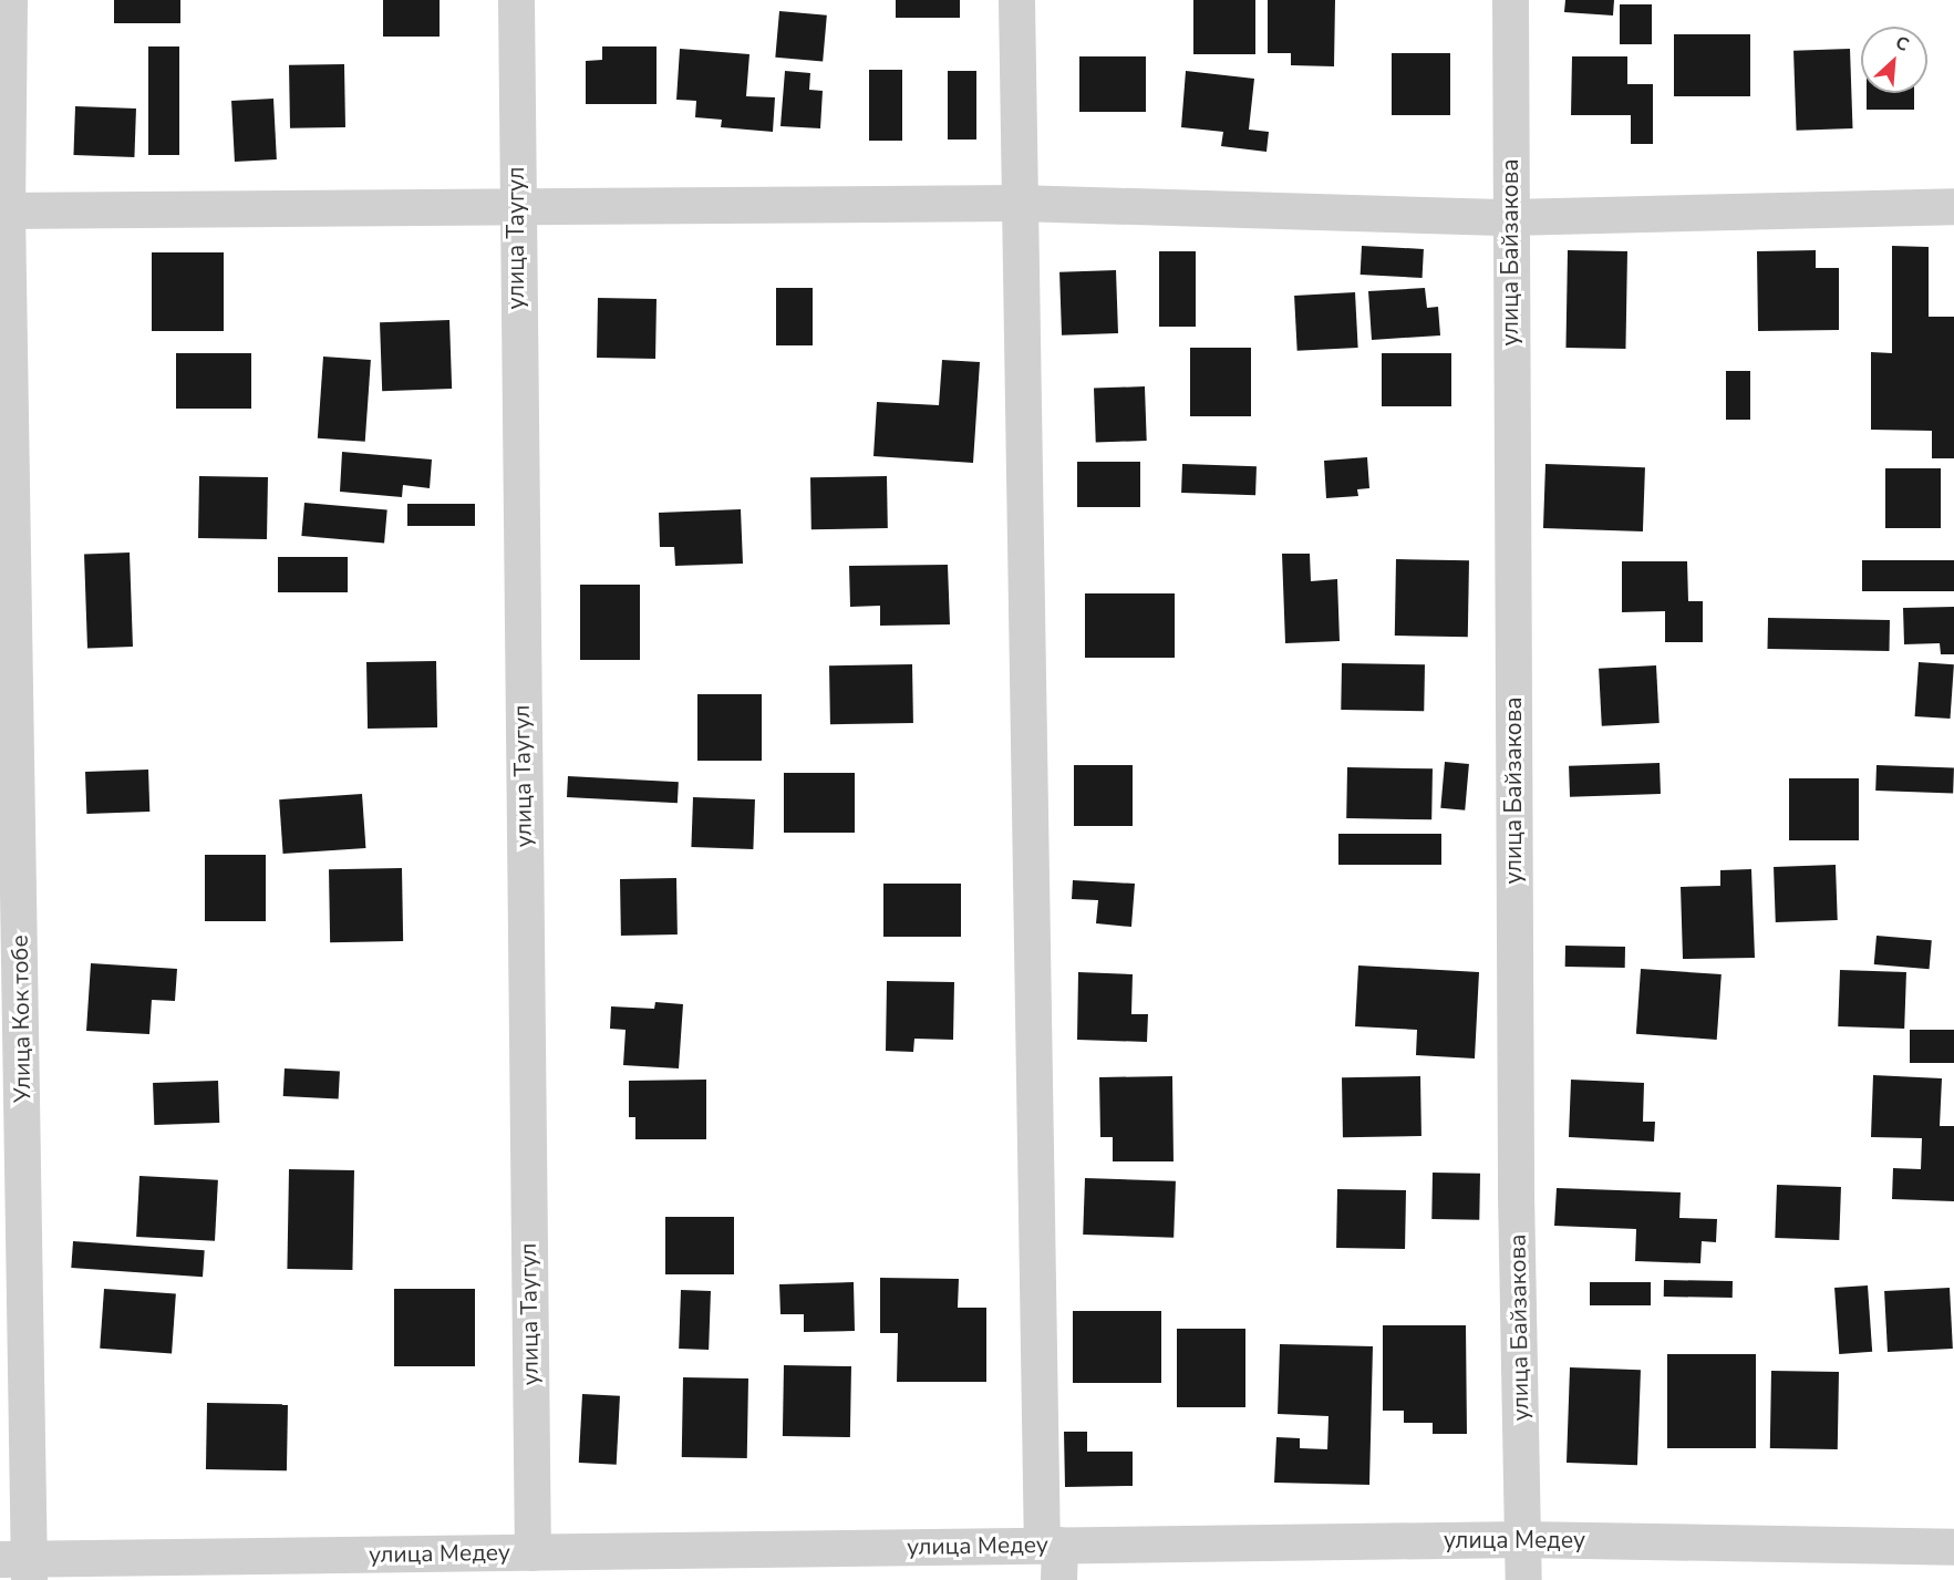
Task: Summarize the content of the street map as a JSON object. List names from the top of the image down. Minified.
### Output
{"streets":{"street":["улица Таугул","улица Байзакова","Улица Кок тобе","улица Медеу"]},"crossings":[["улица Таугул","улица Медеу"],["улица Байзакова","улица Медеу"],["Улица Кок тобе","улица Медеу"]],"north":"top right"}
